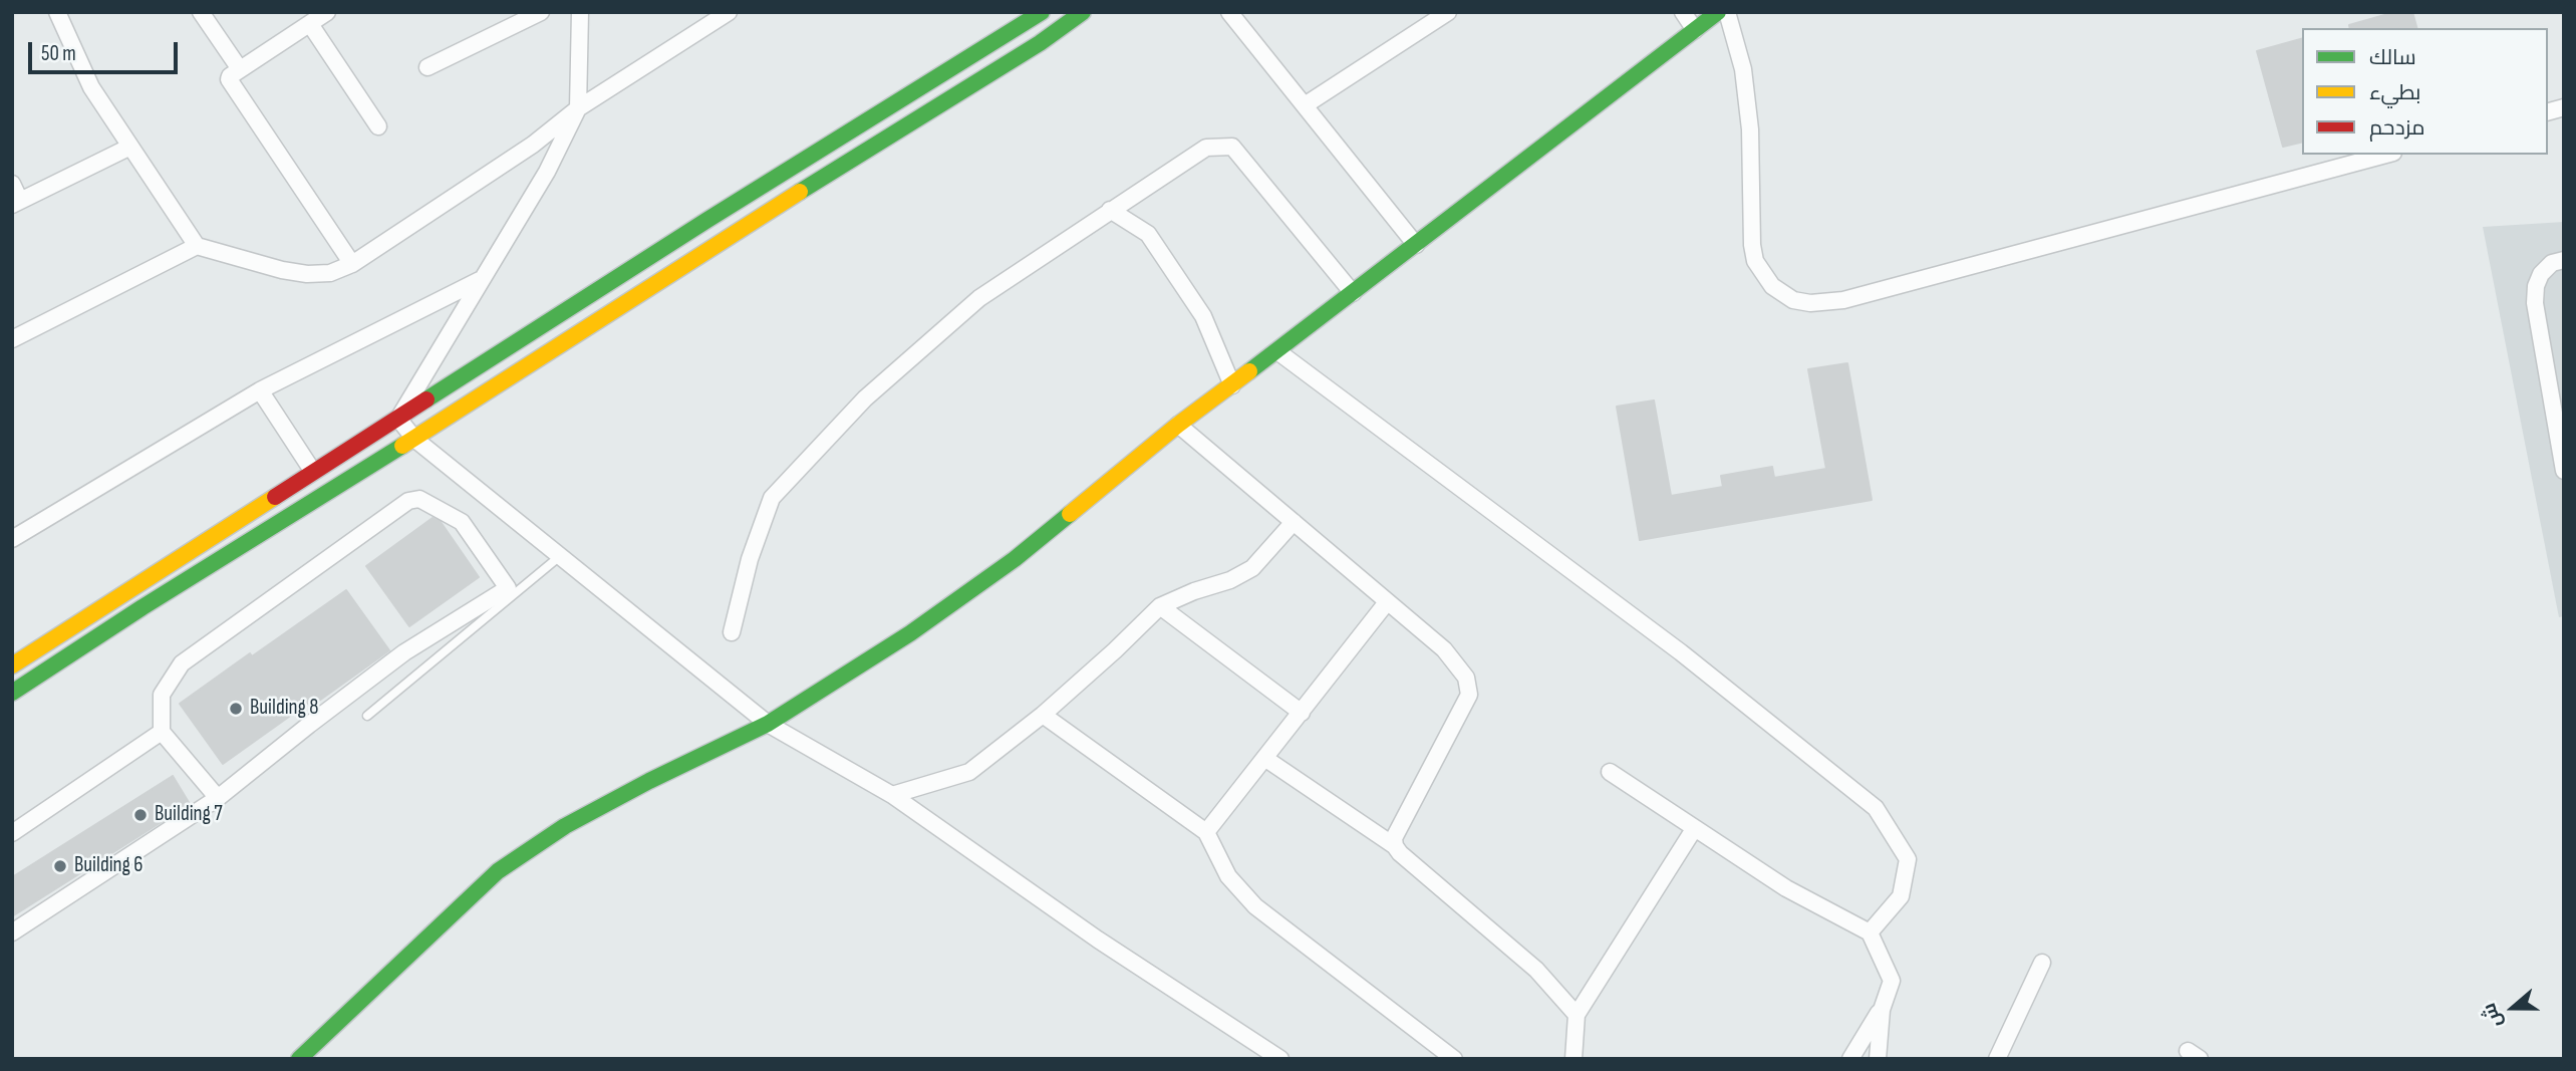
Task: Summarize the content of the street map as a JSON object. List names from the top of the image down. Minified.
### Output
{"places":["Building 8","Building 7","Building 6"],"legend":["سالك","بطيء","مزدحم"],"scale_bar":"50 m","north":"left"}
